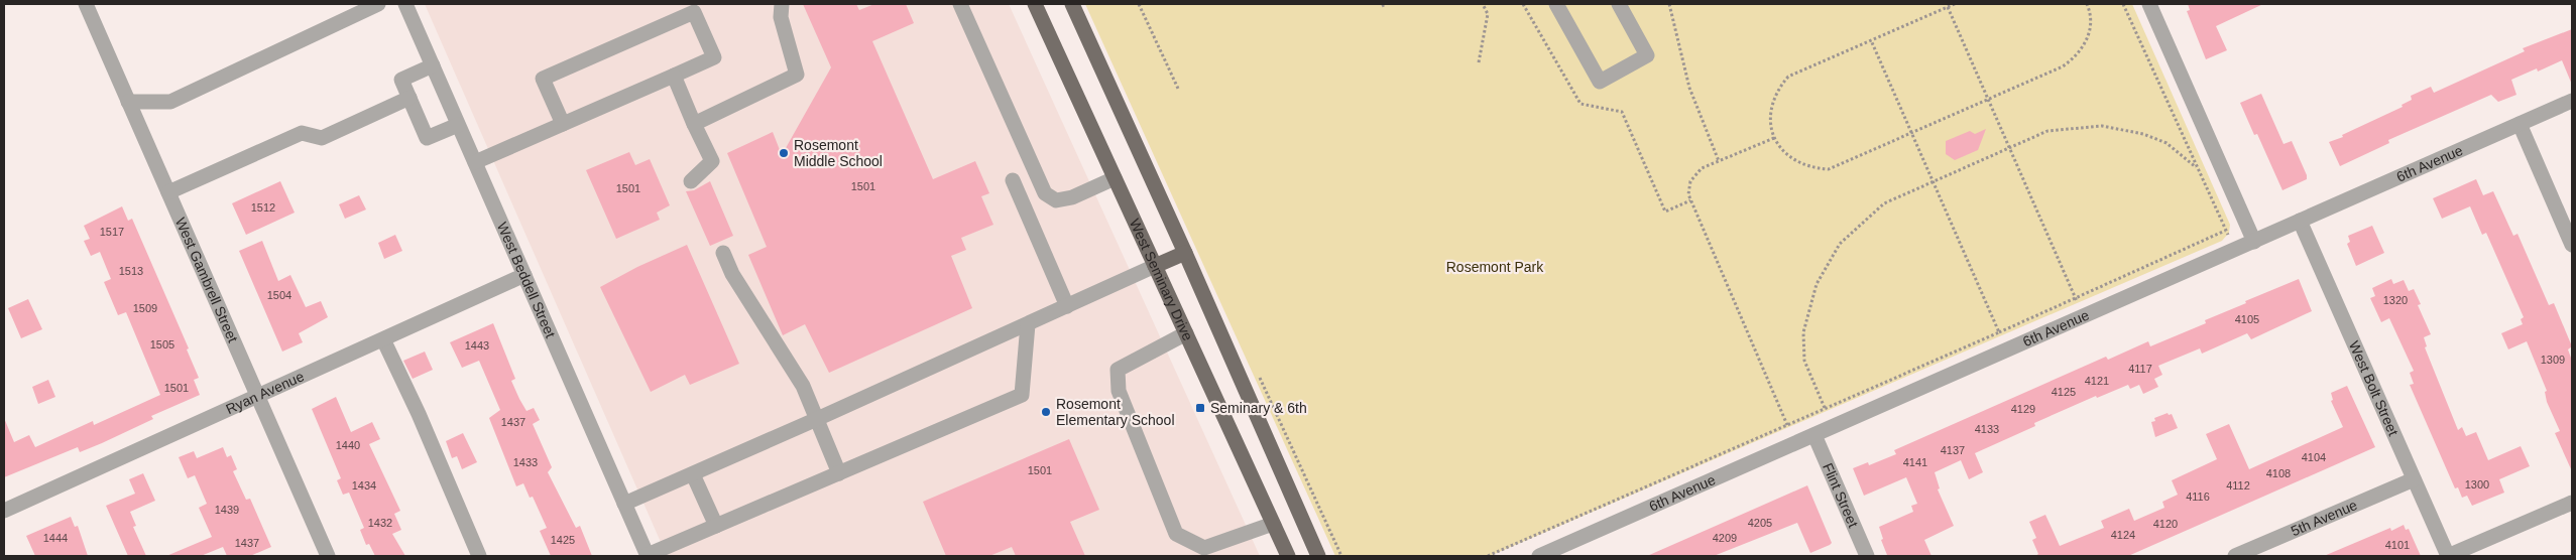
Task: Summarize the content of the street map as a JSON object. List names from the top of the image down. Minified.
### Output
{"streets":{"main road":["West Seminary Drive"],"street":["6th Avenue","West Gambrell Street","West Beddell Street","West Bolt Street","Ryan Avenue","Flint Street","5th Avenue"]},"crossings":[["6th Avenue","West Bolt Street"],["6th Avenue","Flint Street"],["West Gambrell Street","Ryan Avenue"],["West Beddell Street","Ryan Avenue"],["West Bolt Street","5th Avenue"]],"parks":["Rosemont Park"],"places":{"other":["Rosemont Middle School","Rosemont Elementary School"],"transit":["Seminary & 6th"]},"house_numbers":["1501","1501","1512","1517","1513","1504","1320","1509","4105","1505","1443","1309","4117","4121","1501","4125","4129","1437","4133","1440","4137","4104","1433","4141","1501","4108","1300","1434","4112","4116","1439","1432","4205","4120","4124","1444","4209","1425","1437","4101"]}
